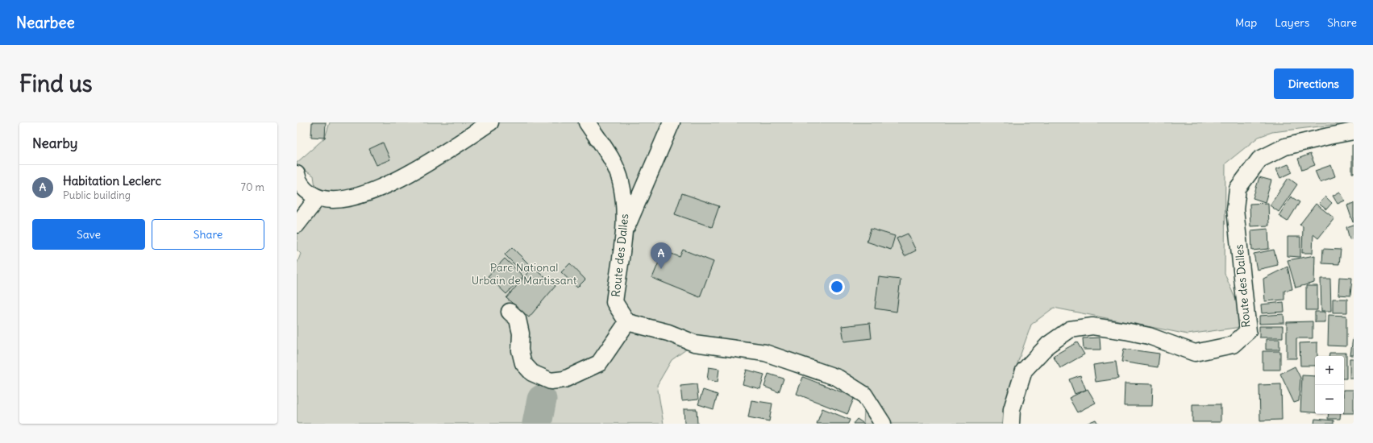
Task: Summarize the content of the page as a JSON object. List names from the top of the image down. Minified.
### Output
{"streets":{"street":["Route des Dalles"]},"parks":["Parc National Urbain de Martissant"],"page":{"header":"Nearbee","nav":["Map","Layers","Share"],"buttons":["Directions",["Save","Share"]],"title":"Find us","heading":"Nearby","list":[{"mark":"A","name":"Habitation Leclerc","note":"Public building","value":"70 m"}],"pins":"A","map_buttons":["+","−"]}}
